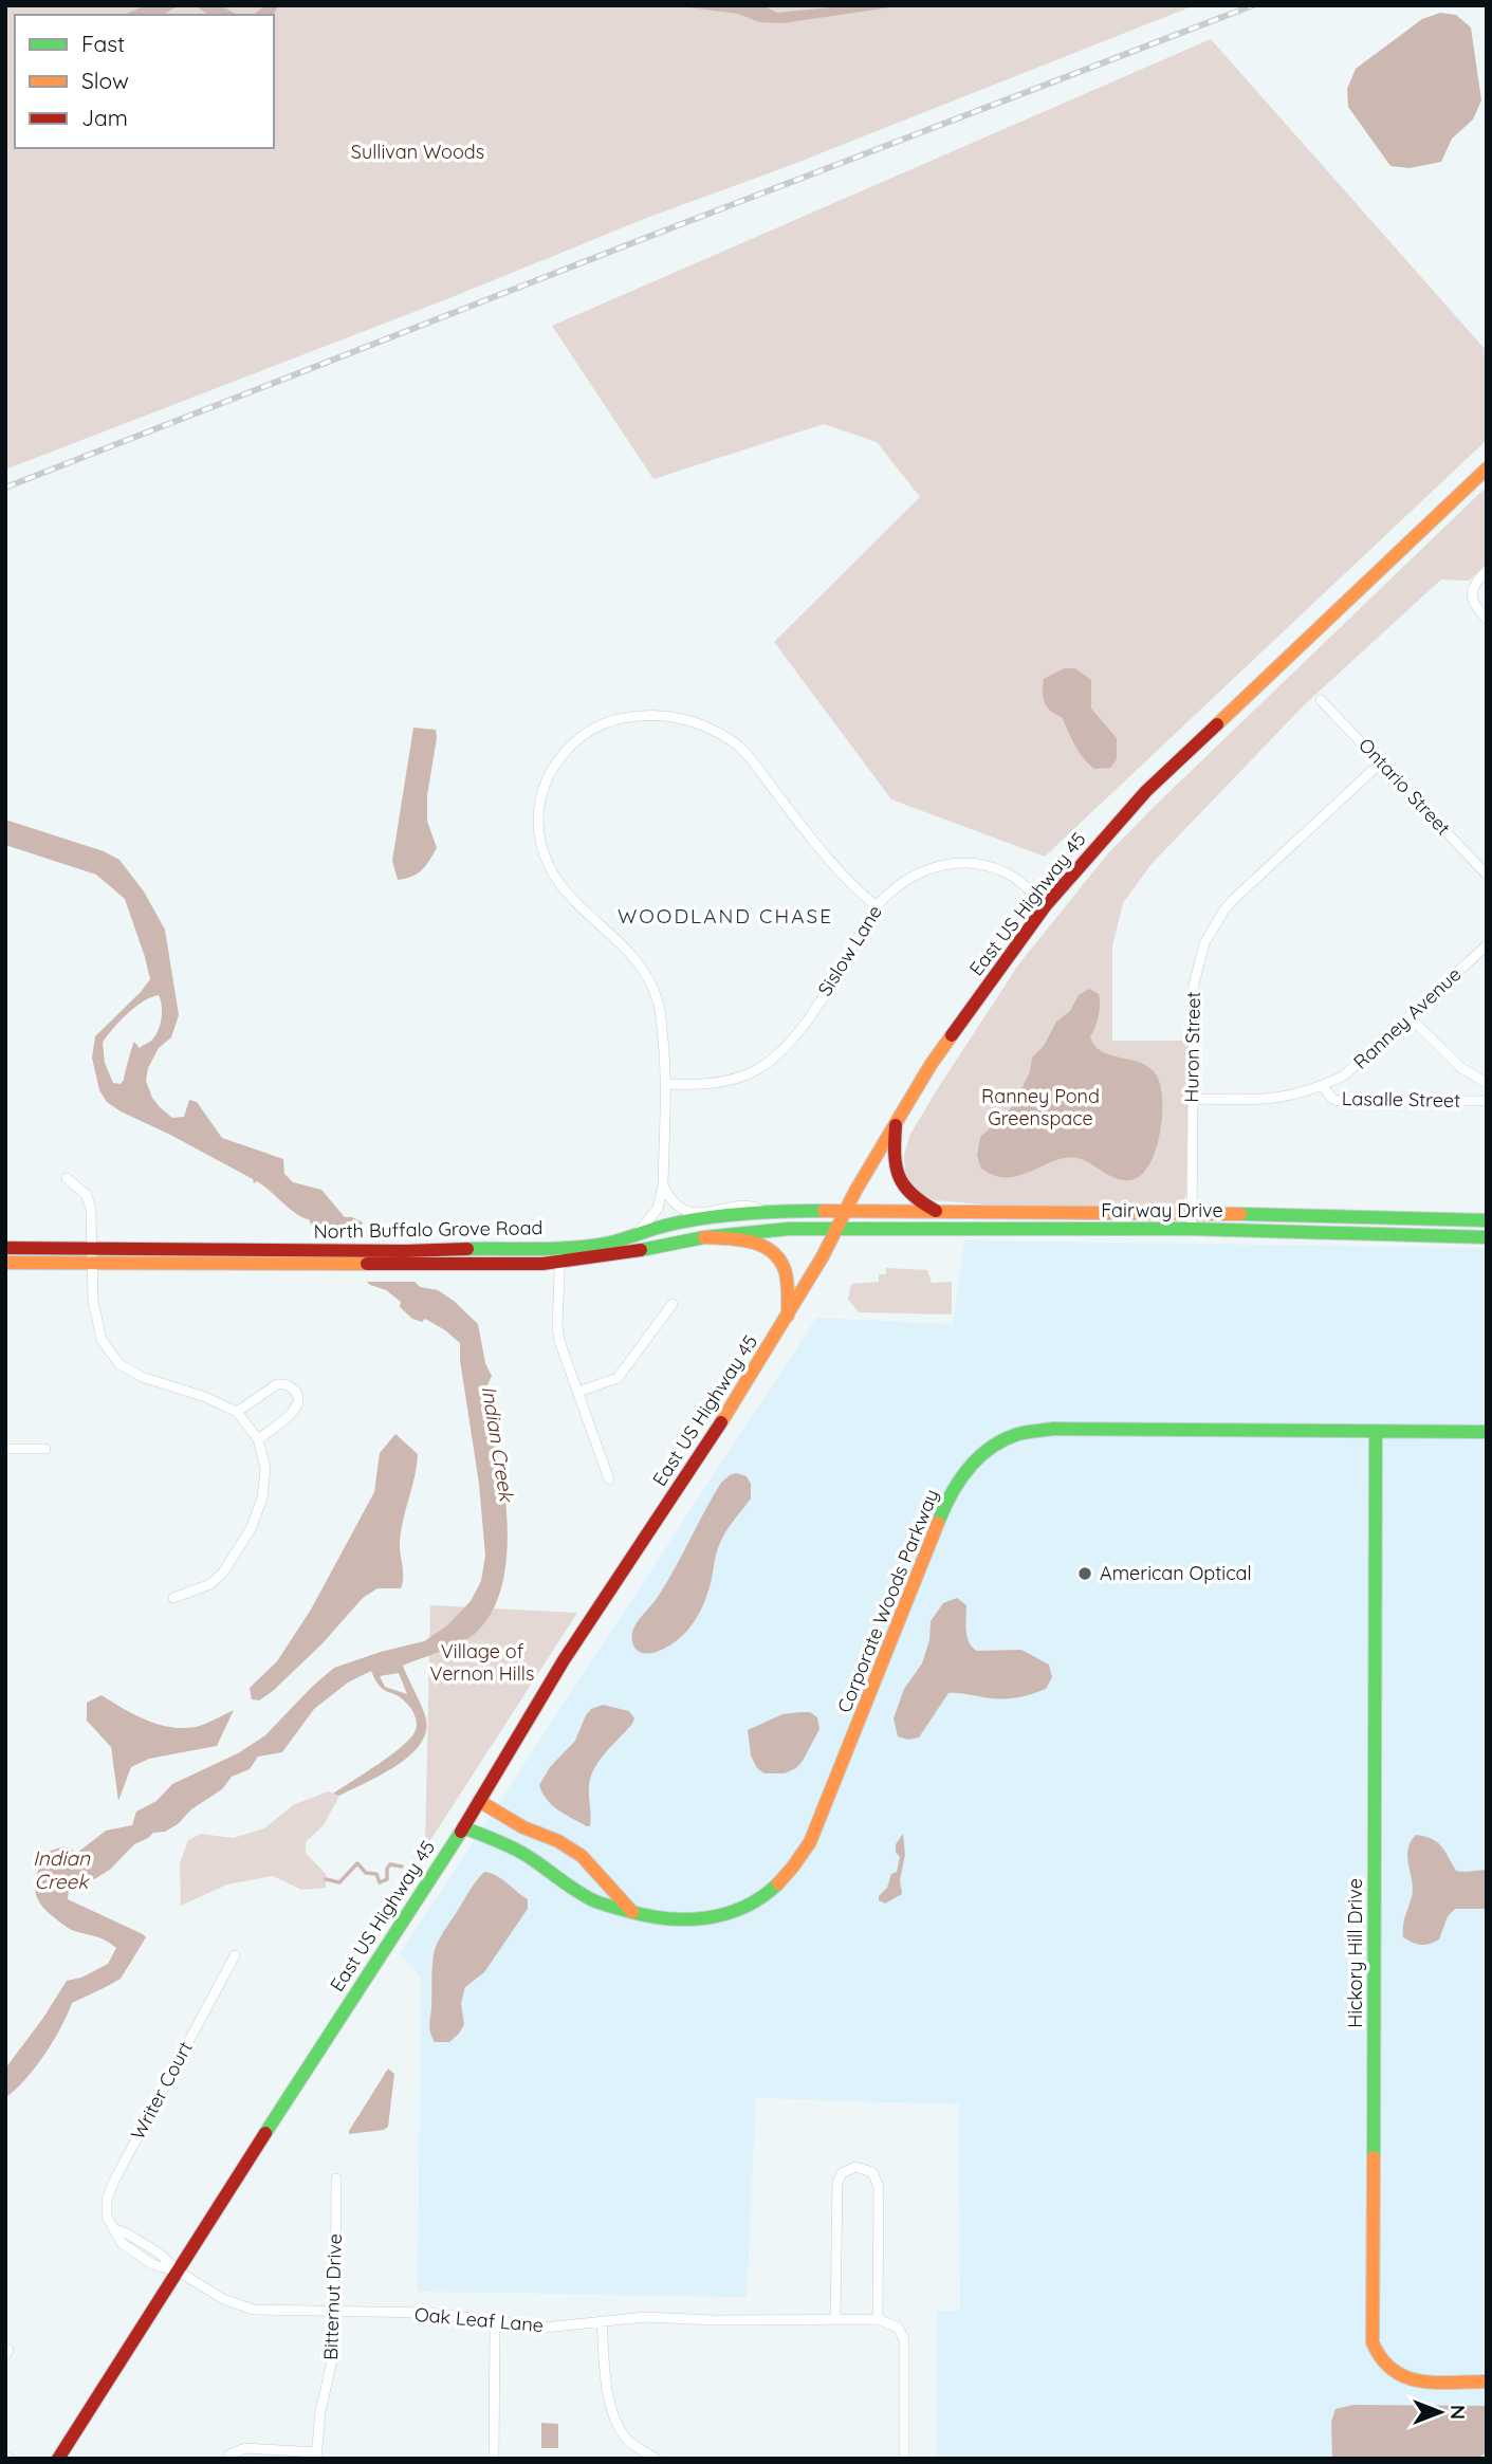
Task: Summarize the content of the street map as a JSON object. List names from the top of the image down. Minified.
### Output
{"streets":{"main road":["East US Highway 45","Fairway Drive","North Buffalo Grove Road","Corporate Woods Parkway","Hickory Hill Drive"],"street":["Ontario Street","Sislow Lane","Ranney Avenue","Huron Street","Lasalle Street","Writer Court","Bitternut Drive","Oak Leaf Lane"]},"crossings":[["Ontario Street","Huron Street"],["East US Highway 45","Sislow Lane"],["East US Highway 45","Fairway Drive"],["East US Highway 45","North Buffalo Grove Road"],["East US Highway 45","Corporate Woods Parkway"],["East US Highway 45","Writer Court"],["East US Highway 45","Oak Leaf Lane"],["Ranney Avenue","Huron Street"],["Ranney Avenue","Lasalle Street"],["Huron Street","Fairway Drive"],["Fairway Drive","North Buffalo Grove Road"],["Corporate Woods Parkway","Hickory Hill Drive"],["Writer Court","Oak Leaf Lane"],["Bitternut Drive","Oak Leaf Lane"]],"districts":["WOODLAND CHASE"],"water":["Indian Creek"],"parks":["Sullivan Woods","Ranney Pond Greenspace","Village of Vernon Hills"],"places":["American Optical"],"legend":["Fast","Slow","Jam"],"north":"right"}
